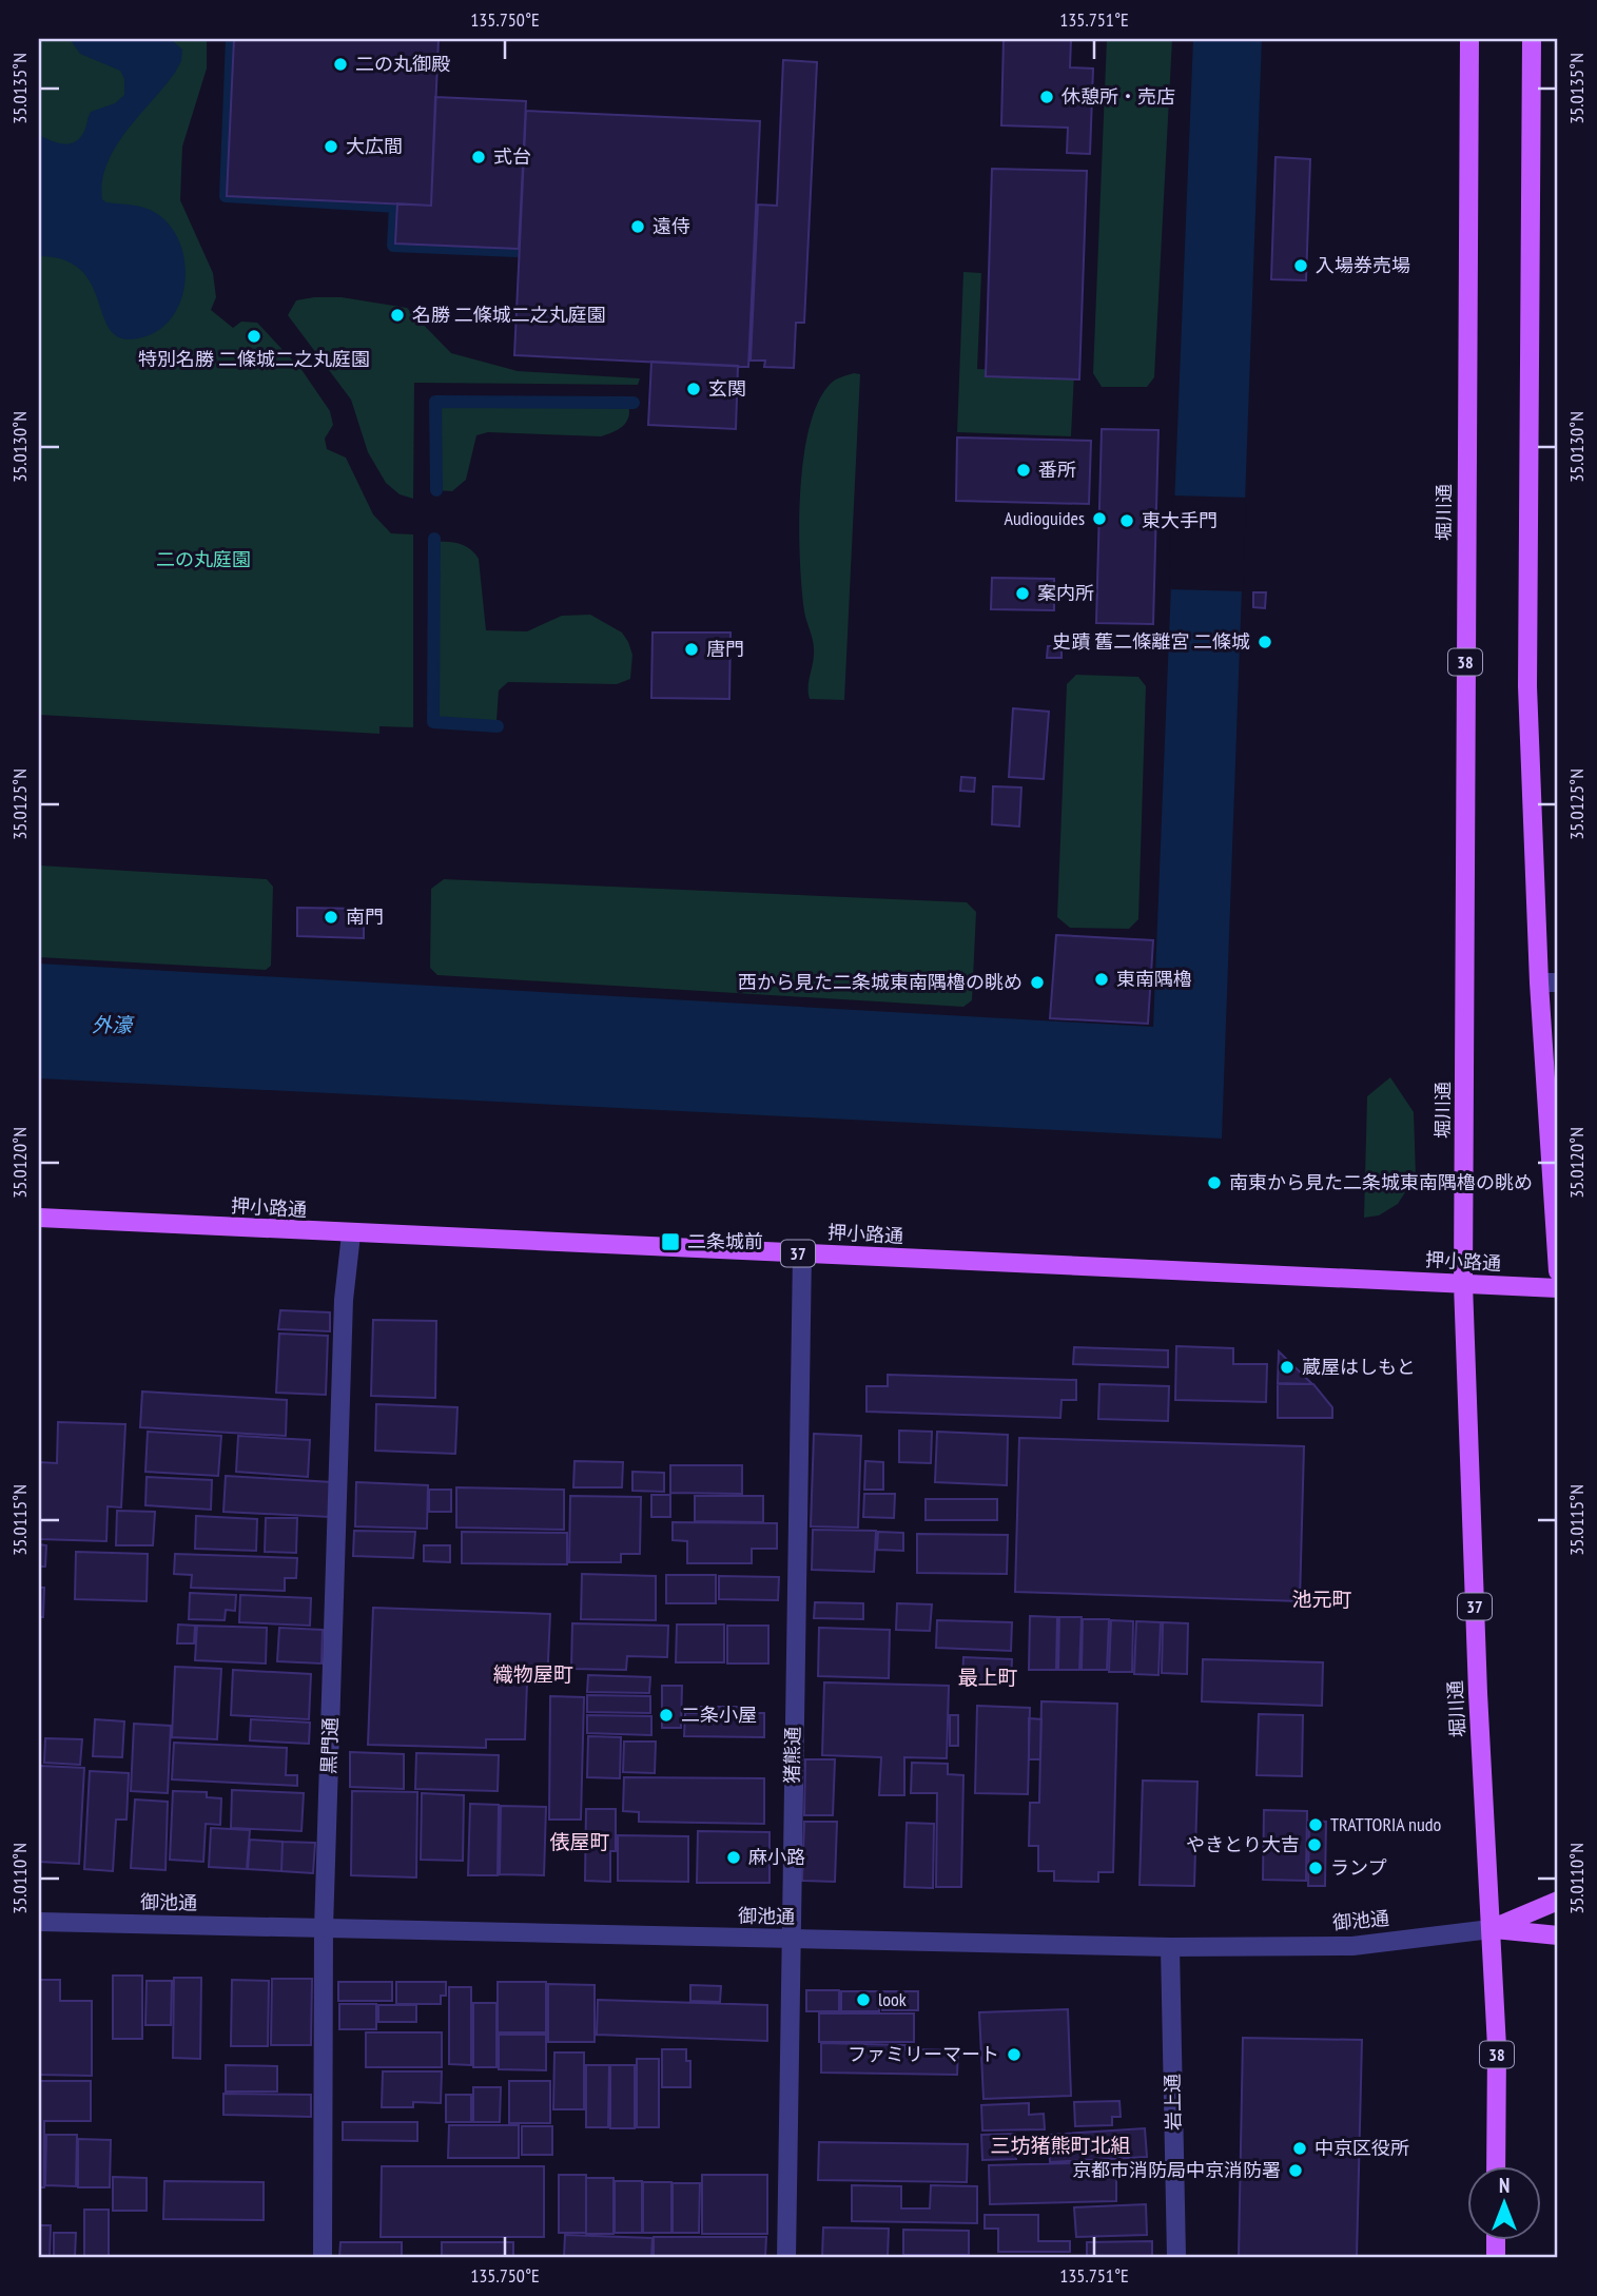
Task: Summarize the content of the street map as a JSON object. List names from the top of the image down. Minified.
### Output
{"streets":{"main road":["堀川通","38","押小路通","37","御池通"],"street":["黒門通","猪熊通","岩上通"]},"crossings":[["堀川通","押小路通"],["堀川通","御池通"],["押小路通","黒門通"],["押小路通","猪熊通"],["黒門通","御池通"],["猪熊通","御池通"],["御池通","岩上通"]],"districts":["池元町","織物屋町","最上町","俵屋町","三坊猪熊町北組"],"water":["外濠"],"parks":["二の丸庭園"],"places":{"other":["二の丸御殿","休憩所・売店","大広間","式台","遠侍","入場券売場","名勝 二條城二之丸庭園","特別名勝 二條城二之丸庭園","玄関","番所","Audioguides","東大手門","案内所","史蹟 舊二條離宮 二條城","唐門","南門","東南隅櫓","西から見た二条城東南隅櫓の眺め","南東から見た二条城東南隅櫓の眺め","蔵屋はしもと","二条小屋","TRATTORIA nudo","やきとり大吉","麻小路","ランプ","look","ファミリーマート","中京区役所","京都市消防局中京消防署"],"transit":["二条城前"]},"north":"top","coordinates":["135.750°E","135.751°E","35.0135°N","35.0130°N","35.0125°N","35.0120°N","35.0115°N","35.0110°N"]}
